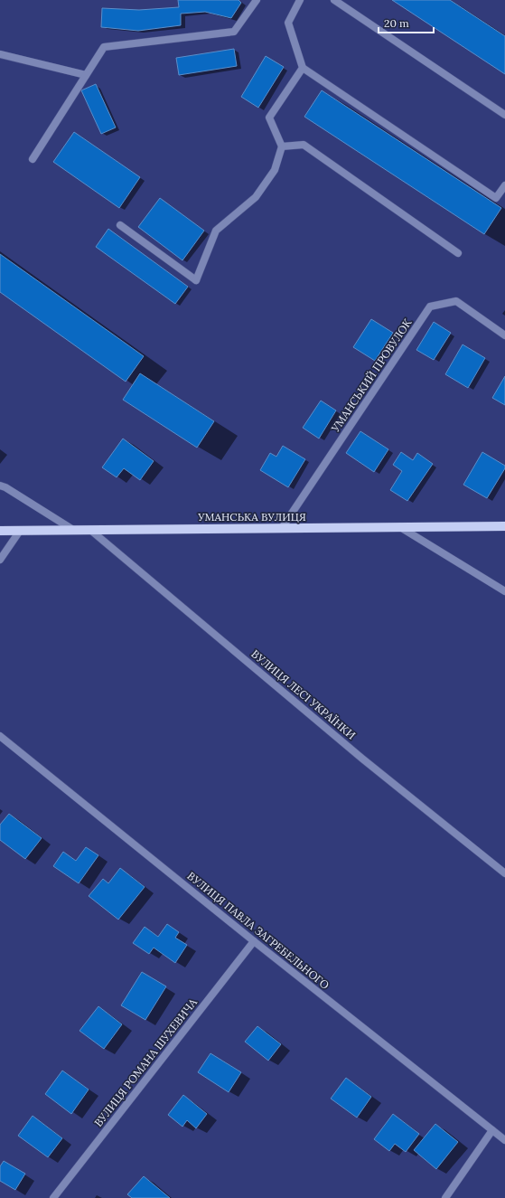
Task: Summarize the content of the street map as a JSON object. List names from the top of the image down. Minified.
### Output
{"streets":{"main road":["УМАНСЬКА ВУЛИЦЯ"],"street":["УМАНСЬКИЙ ПРОВУЛОК","ВУЛИЦЯ ЛЕСІ УКРАЇНКИ","ВУЛИЦЯ ПАВЛА ЗАГРЕБЕЛЬНОГО","ВУЛИЦЯ РОМАНА ШУХЕВИЧА"]},"crossings":[["УМАНСЬКИЙ ПРОВУЛОК","УМАНСЬКА ВУЛИЦЯ"],["УМАНСЬКА ВУЛИЦЯ","ВУЛИЦЯ ЛЕСІ УКРАЇНКИ"],["ВУЛИЦЯ ПАВЛА ЗАГРЕБЕЛЬНОГО","ВУЛИЦЯ РОМАНА ШУХЕВИЧА"]],"scale_bar":"20 m"}
